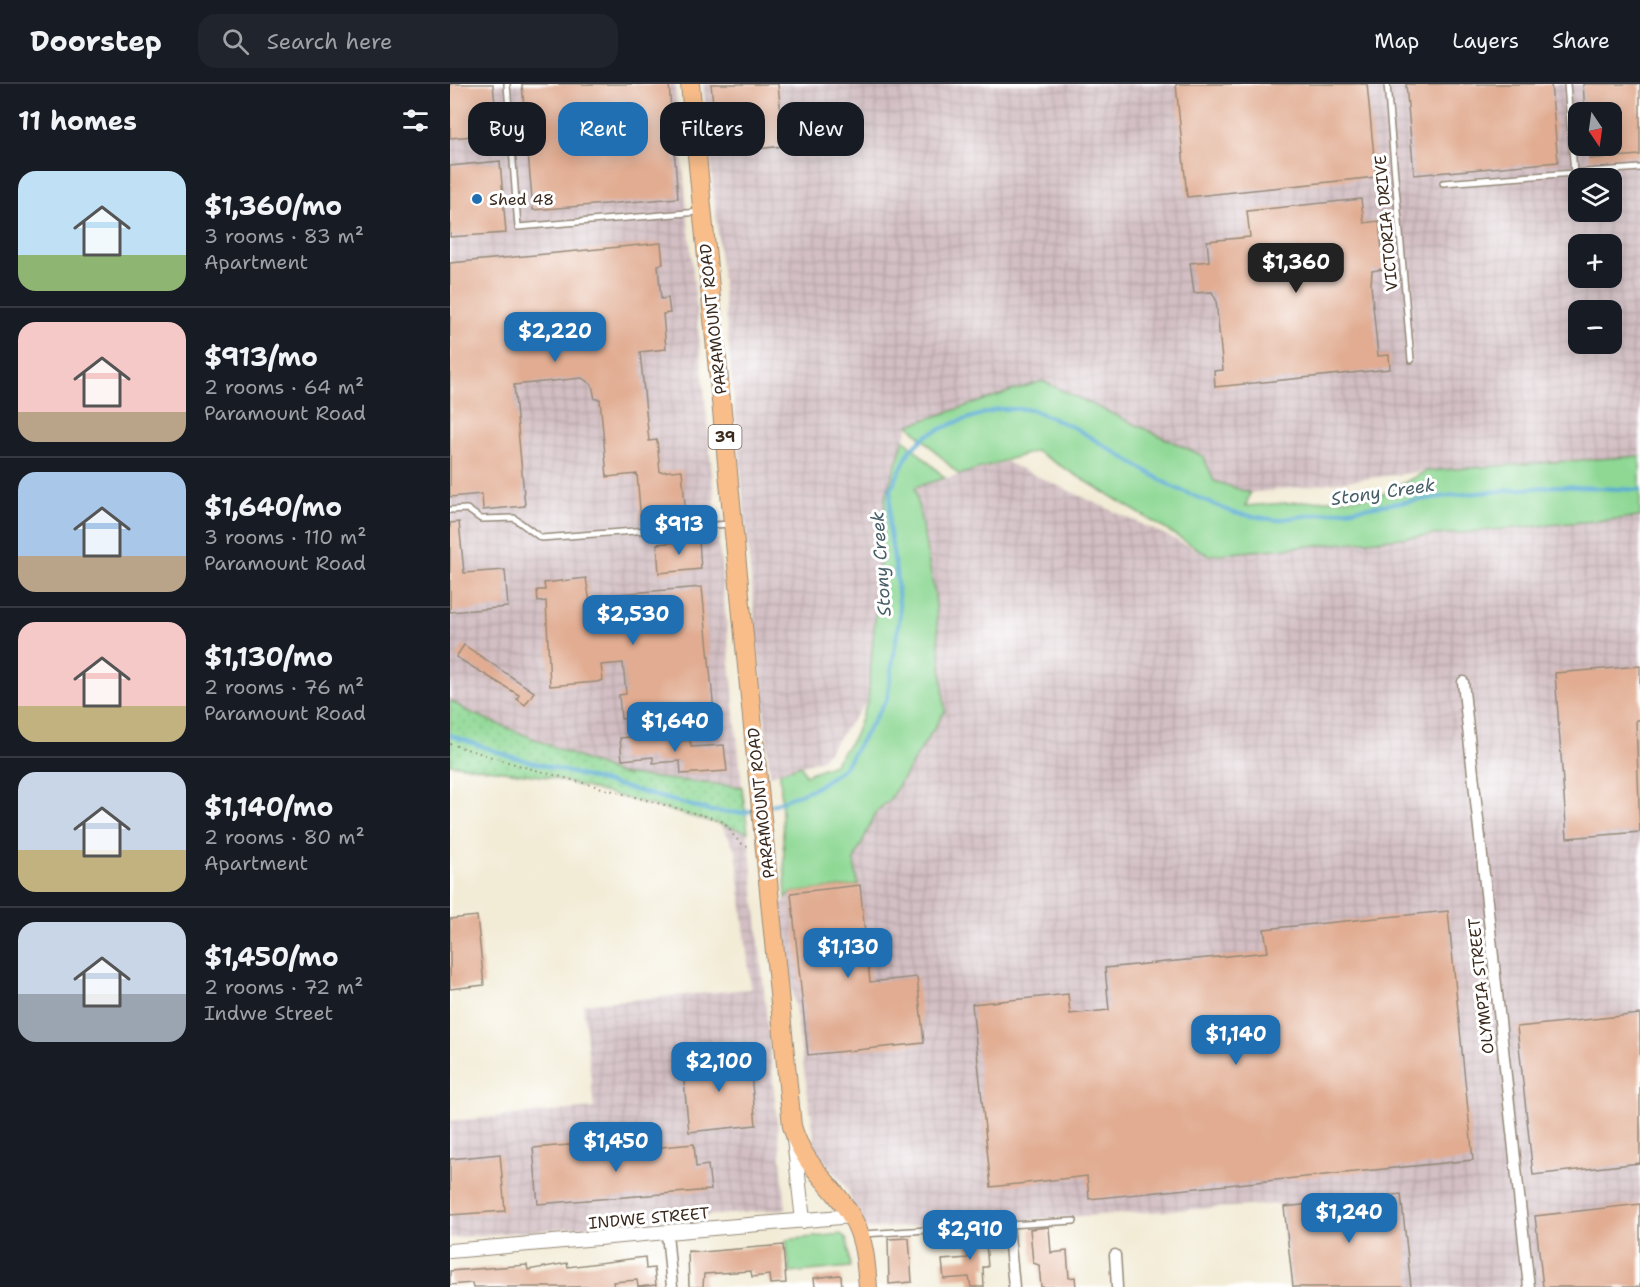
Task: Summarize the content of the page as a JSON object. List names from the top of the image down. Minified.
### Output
{"streets":{"main road":["PARAMOUNT ROAD","39"],"street":["OLYMPIA STREET","INDWE STREET"],"lane":["VICTORIA DRIVE"]},"crossings":[["PARAMOUNT ROAD","39"],["PARAMOUNT ROAD","INDWE STREET"],["39","INDWE STREET"]],"water":["Stony Creek"],"places":["Shed 48"],"north":"bottom","page":{"header":"Doorstep","search":"Search here","nav":["Map","Layers","Share"],"heading":"11 homes","map_buttons":["+","−"],"chip":["Buy","Rent","Filters","New"],"list":[{"name":"$1,360/mo","note":"3 rooms · 83 m² · Apartment"},{"name":"$913/mo","note":"2 rooms · 64 m² · Paramount Road"},{"name":"$1,640/mo","note":"3 rooms · 110 m² · Paramount Road"},{"name":"$1,130/mo","note":"2 rooms · 76 m² · Paramount Road"},{"name":"$1,140/mo","note":"2 rooms · 80 m² · Apartment"},{"name":"$1,450/mo","note":"2 rooms · 72 m² · Indwe Street"}],"price":["$1,360","$2,220","$913","$2,530","$1,640","$1,130","$1,140","$2,100","$1,450","$1,240","$2,910"]}}
